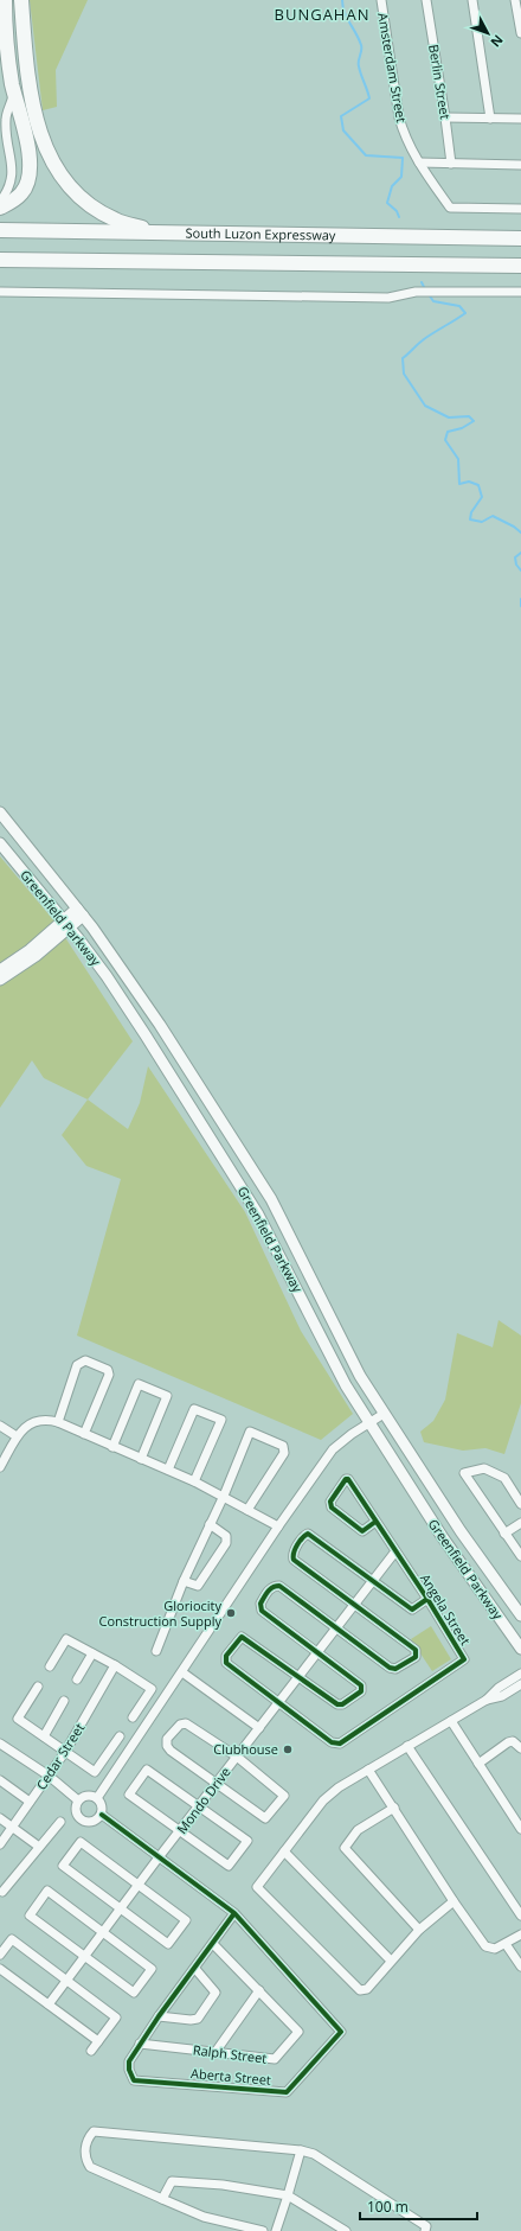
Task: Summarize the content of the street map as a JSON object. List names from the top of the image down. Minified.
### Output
{"streets":{"highway":["South Luzon Expressway"],"main road":["Greenfield Parkway"],"street":["Amsterdam Street","Berlin Street","Angela Street","Cedar Street","Mondo Drive","Ralph Street","Aberta Street"]},"crossings":[["Angela Street","Mondo Drive"],["Mondo Drive","Aberta Street"],["Ralph Street","Aberta Street"]],"districts":["BUNGAHAN"],"places":["Gloriocity Construction Supply","Clubhouse"],"scale_bar":"100 m","north":"bottom right"}
